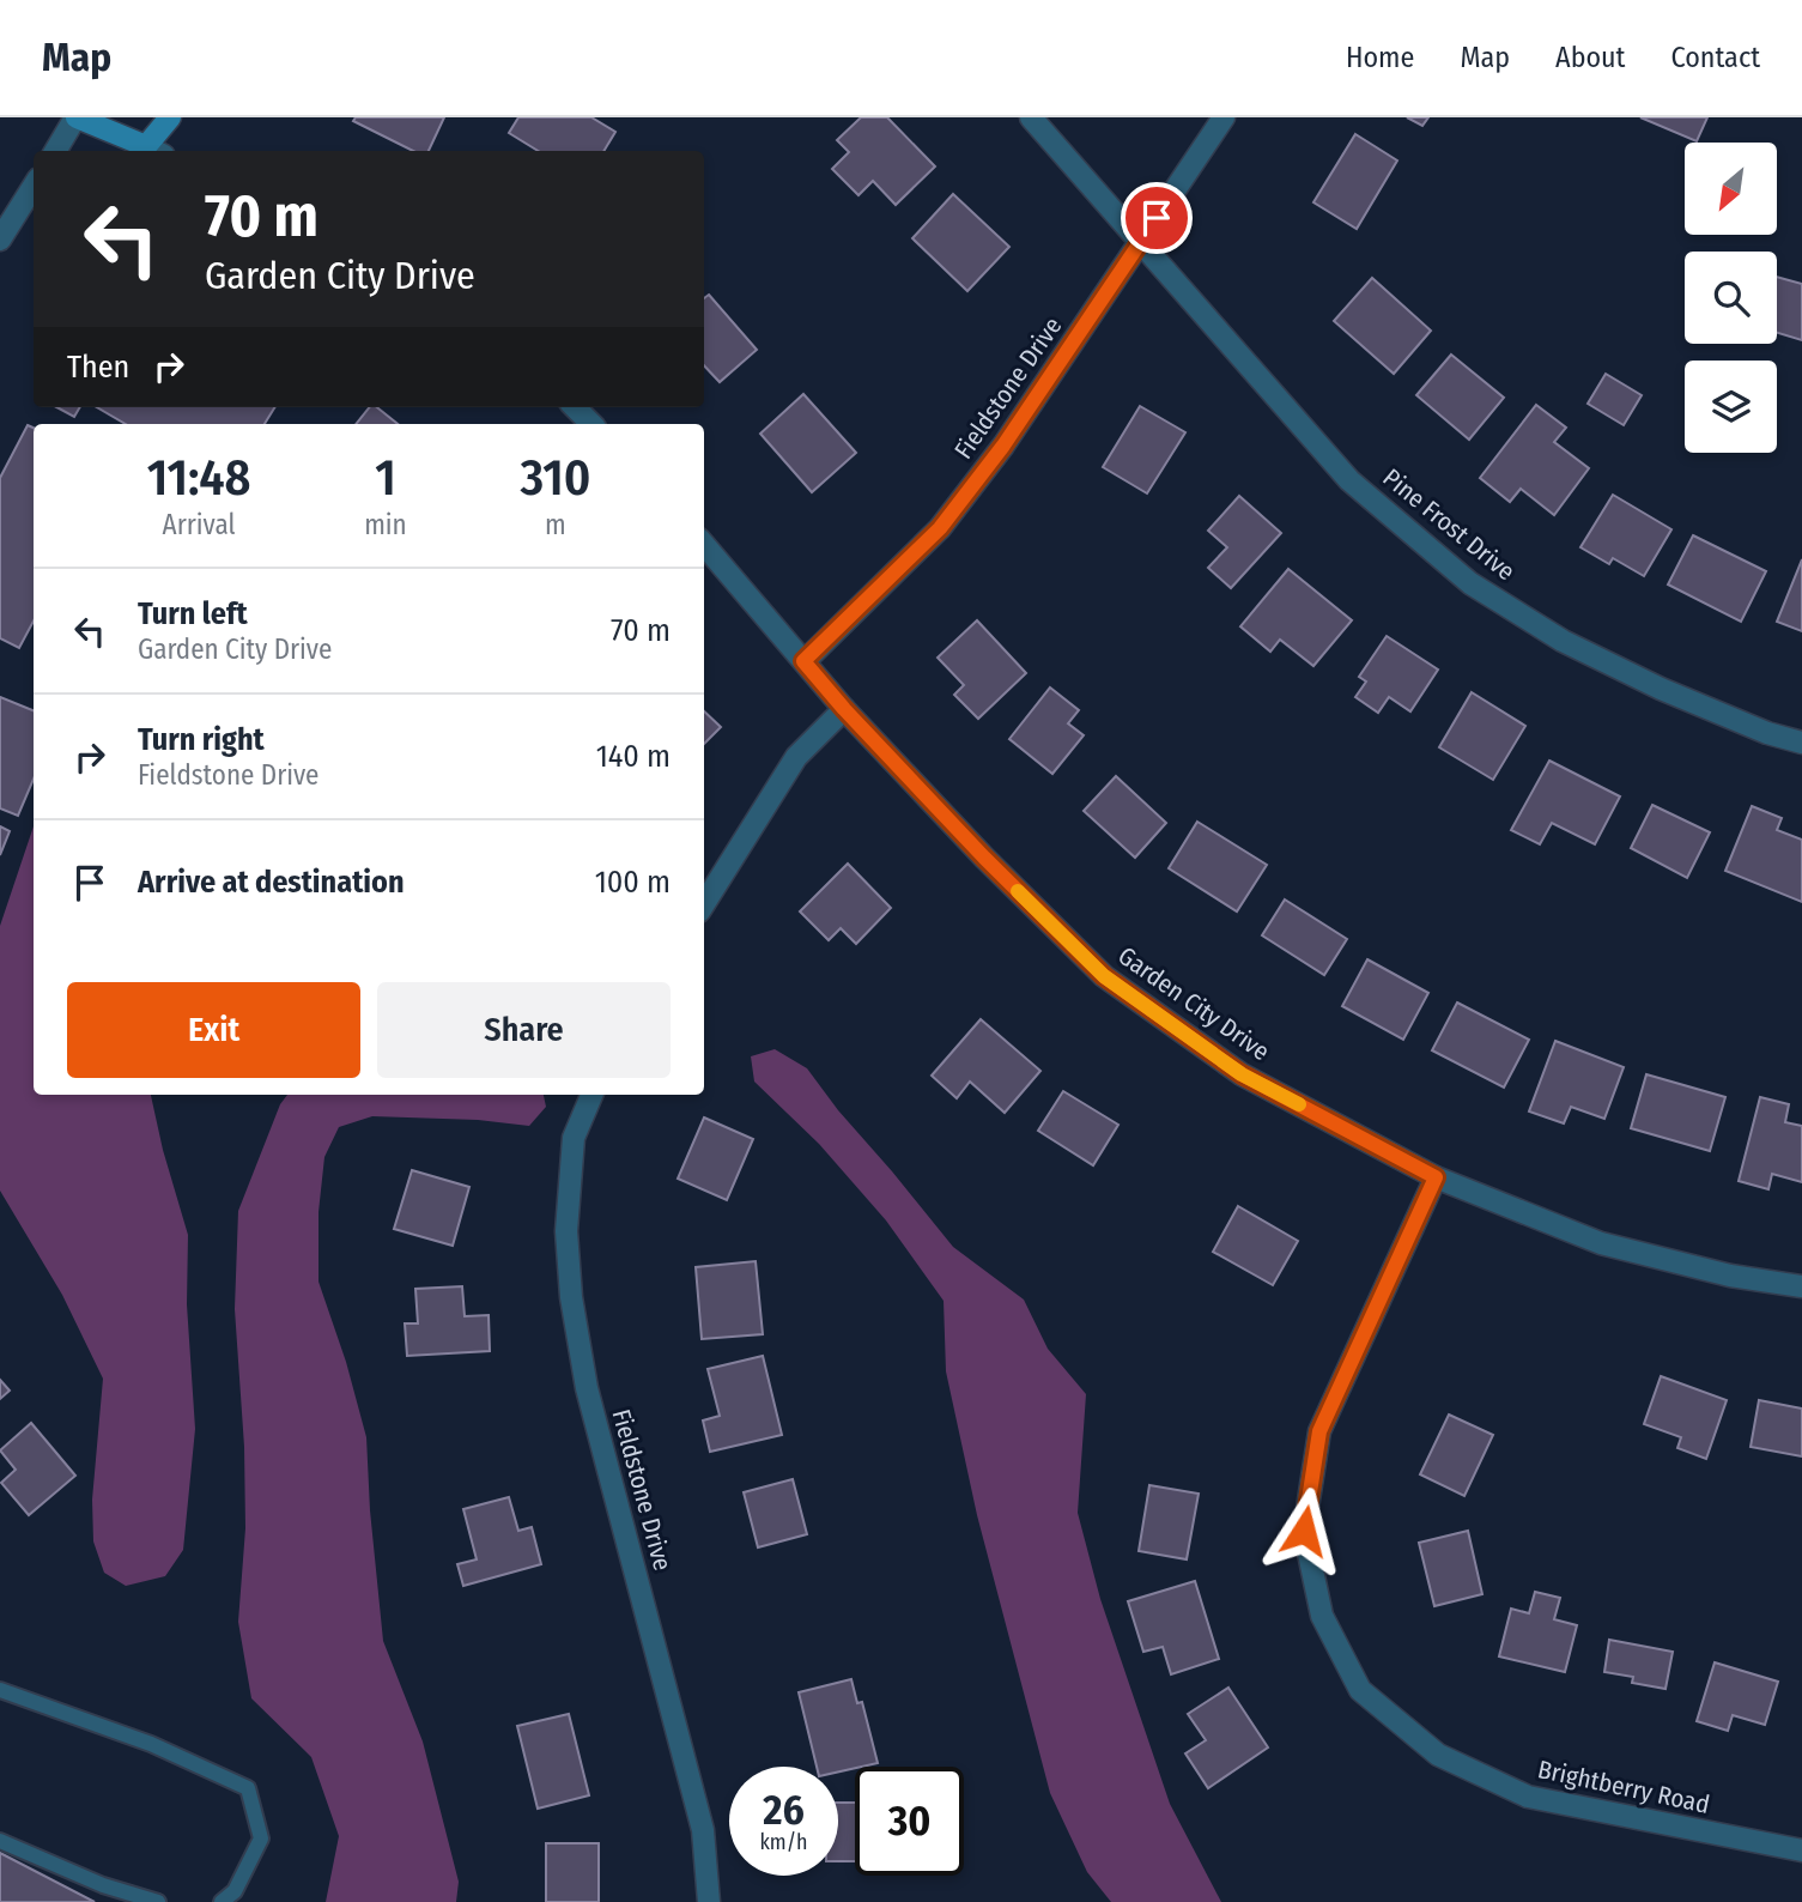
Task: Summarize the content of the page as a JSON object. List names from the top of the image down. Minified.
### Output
{"streets":{"street":["Fieldstone Drive","Pine Frost Drive","Garden City Drive","Brightberry Road"]},"crossings":[["Fieldstone Drive","Pine Frost Drive"],["Fieldstone Drive","Garden City Drive"],["Garden City Drive","Brightberry Road"]],"north":"bottom left","page":{"header":"Map","nav":["Home","Map","About","Contact"],"turn":["70 m","Garden City Drive"],"then":"Then","eta":["11:48","Arrival","1","min","310","m"],"list":[{"name":"Turn left","note":"Garden City Drive","value":"70 m"},{"name":"Turn right","note":"Fieldstone Drive","value":"140 m"},{"name":"Arrive at destination","value":"100 m"}],"buttons":["Exit","Share"],"speed":"26 km/h","limit":"30"}}
